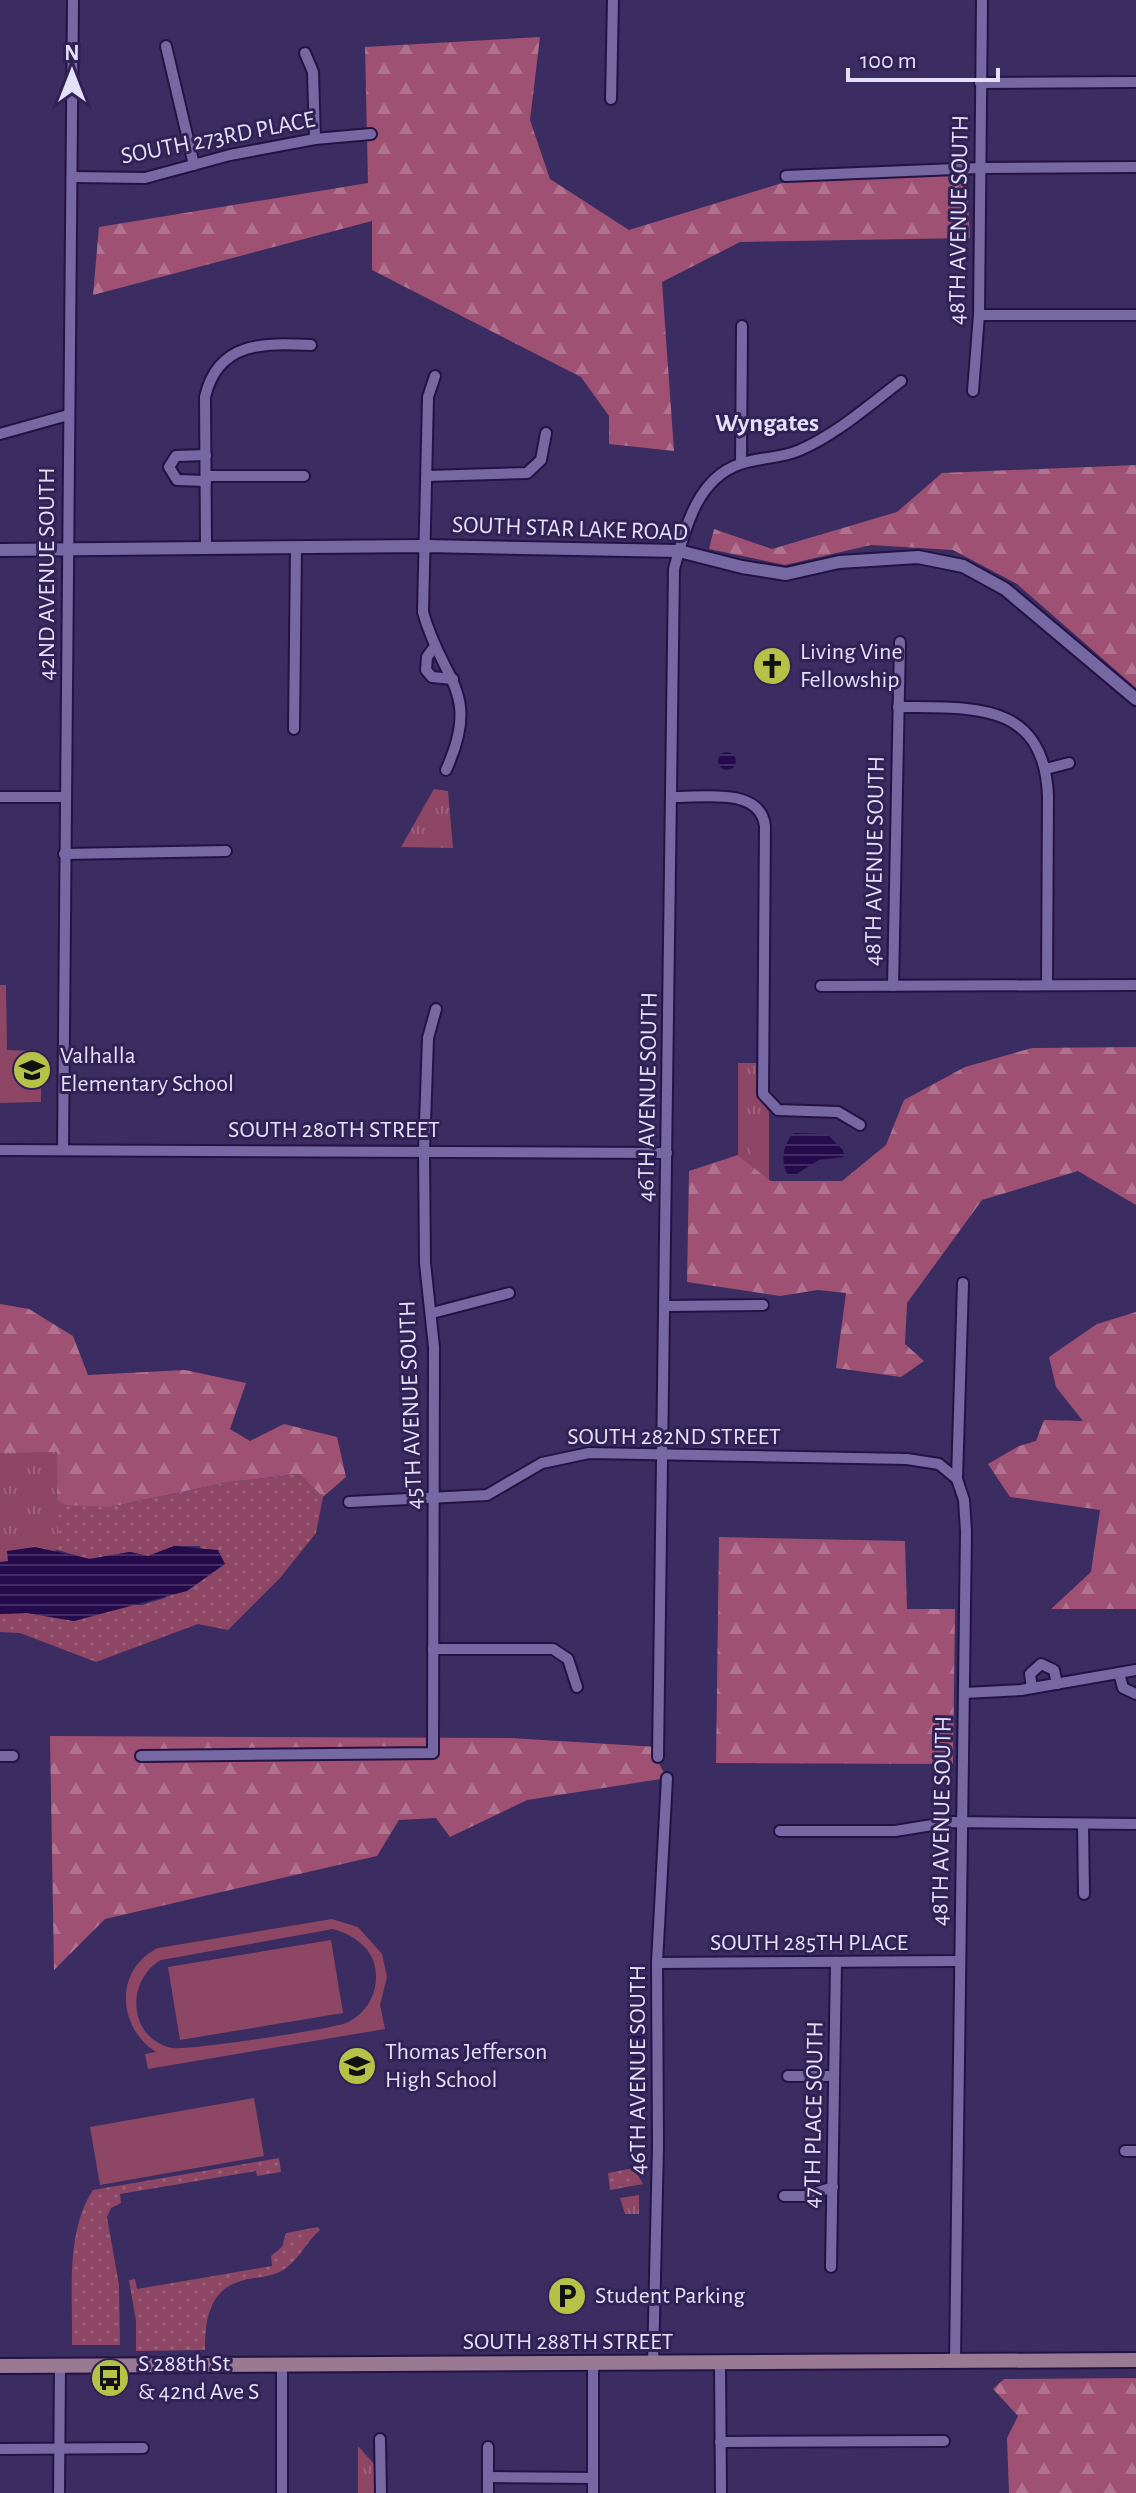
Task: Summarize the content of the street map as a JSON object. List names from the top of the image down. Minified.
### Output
{"streets":{"main road":["SOUTH 288TH STREET"],"street":["SOUTH 273RD PLACE","48TH AVENUE SOUTH","SOUTH STAR LAKE ROAD","42ND AVENUE SOUTH","46TH AVENUE SOUTH","SOUTH 280TH STREET","45TH AVENUE SOUTH","SOUTH 282ND STREET","SOUTH 285TH PLACE","47TH PLACE SOUTH"]},"crossings":[["SOUTH 273RD PLACE","42ND AVENUE SOUTH"],["48TH AVENUE SOUTH","SOUTH 282ND STREET"],["48TH AVENUE SOUTH","SOUTH 285TH PLACE"],["48TH AVENUE SOUTH","SOUTH 288TH STREET"],["SOUTH STAR LAKE ROAD","42ND AVENUE SOUTH"],["SOUTH STAR LAKE ROAD","46TH AVENUE SOUTH"],["42ND AVENUE SOUTH","SOUTH 280TH STREET"],["46TH AVENUE SOUTH","SOUTH 280TH STREET"],["46TH AVENUE SOUTH","SOUTH 282ND STREET"],["46TH AVENUE SOUTH","SOUTH 285TH PLACE"],["46TH AVENUE SOUTH","SOUTH 288TH STREET"],["SOUTH 280TH STREET","45TH AVENUE SOUTH"],["45TH AVENUE SOUTH","SOUTH 282ND STREET"],["SOUTH 285TH PLACE","47TH PLACE SOUTH"]],"districts":["Wyngates"],"places":{"church":["Living Vine Fellowship"],"school or university":["Valhalla Elementary School","Thomas Jefferson High School"],"parking":["Student Parking"],"bus stop":["S 288th St & 42nd Ave S"]},"scale_bar":"100 m","north":"top"}
